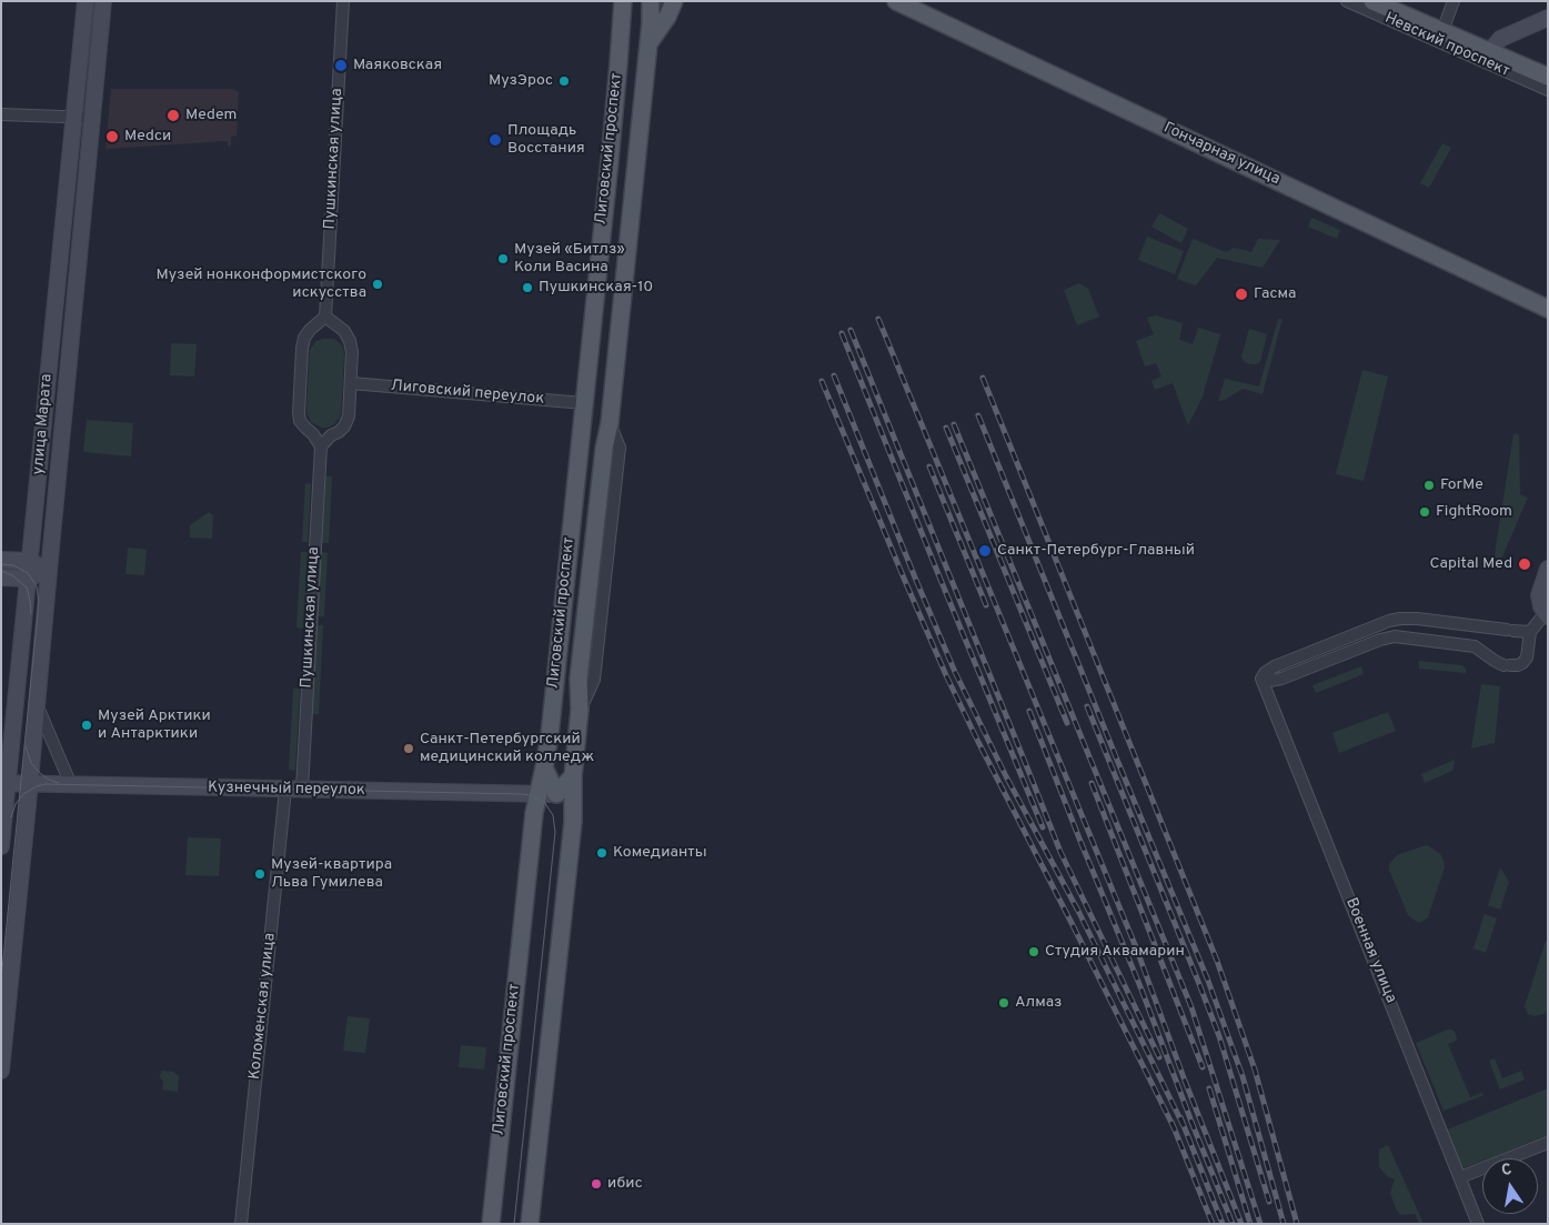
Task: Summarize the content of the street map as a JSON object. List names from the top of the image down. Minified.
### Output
{"streets":{"main road":["Невский проспект","Лиговский проспект","Гончарная улица"],"street":["Пушкинская улица","Лиговский переулок","улица Марата","Кузнечный переулок","Военная улица","Коломенская улица"]},"crossings":[["Лиговский проспект","Лиговский переулок"],["Лиговский проспект","Кузнечный переулок"],["Пушкинская улица","Кузнечный переулок"],["Пушкинская улица","Коломенская улица"],["улица Марата","Кузнечный переулок"],["Кузнечный переулок","Коломенская улица"]],"places":["Маяковская","МузЭрос","Medem","Medси","Площадь Восстания","Музей «Битлз» Коли Васина","Музей нонконформистского искусства","Пушкинская-10","Гасма","ForMe","FightRoom","Санкт-Петербург-Главный","Capital Med","Музей Арктики и Антарктики","Санкт-Петербургский медицинский колледж","Комедианты","Музей-квартира Льва Гумилева","Студия Аквамарин","Алмаз","ибис"],"north":"top"}
